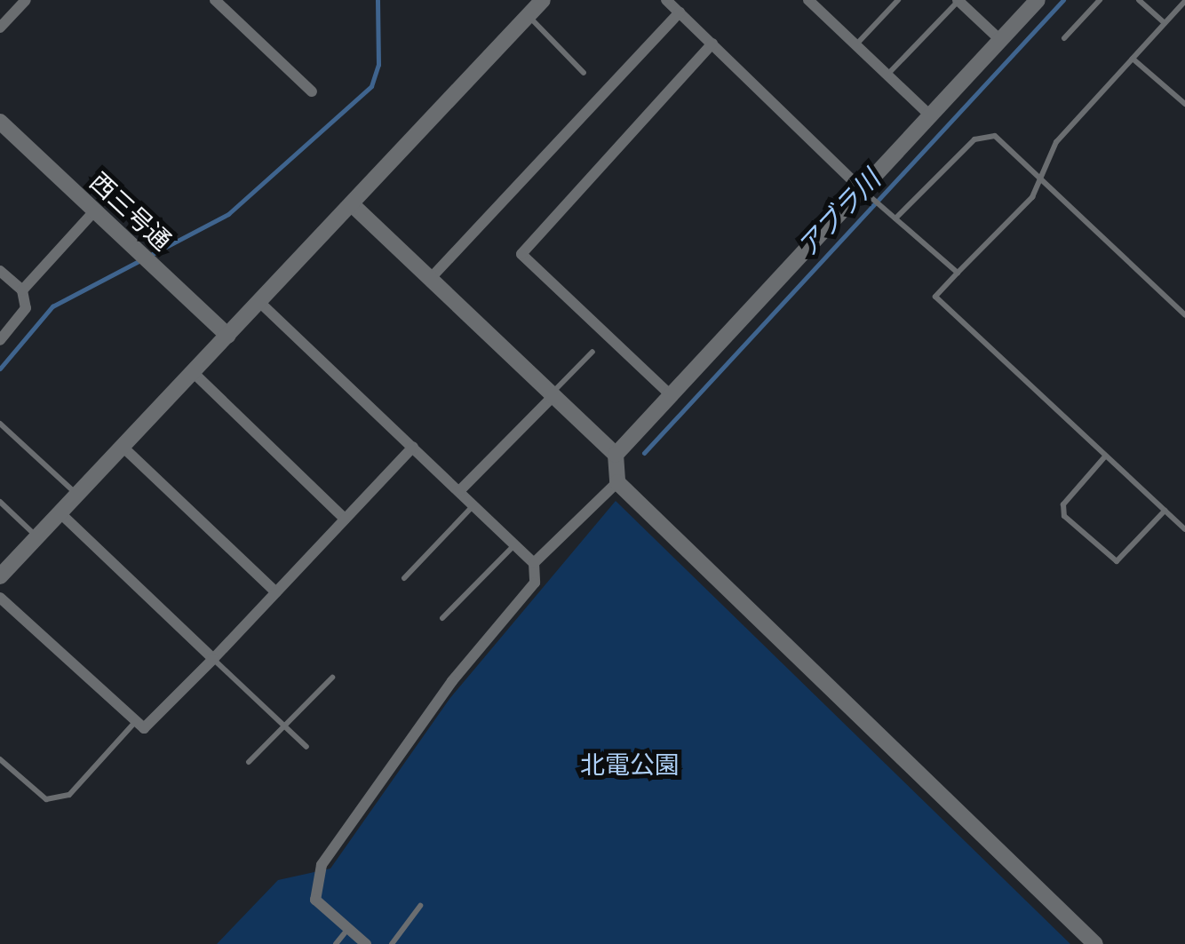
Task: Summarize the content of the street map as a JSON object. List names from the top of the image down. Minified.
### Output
{"streets":{"street":["西三号通"]},"water":["アブラ川"],"parks":["北電公園"]}
